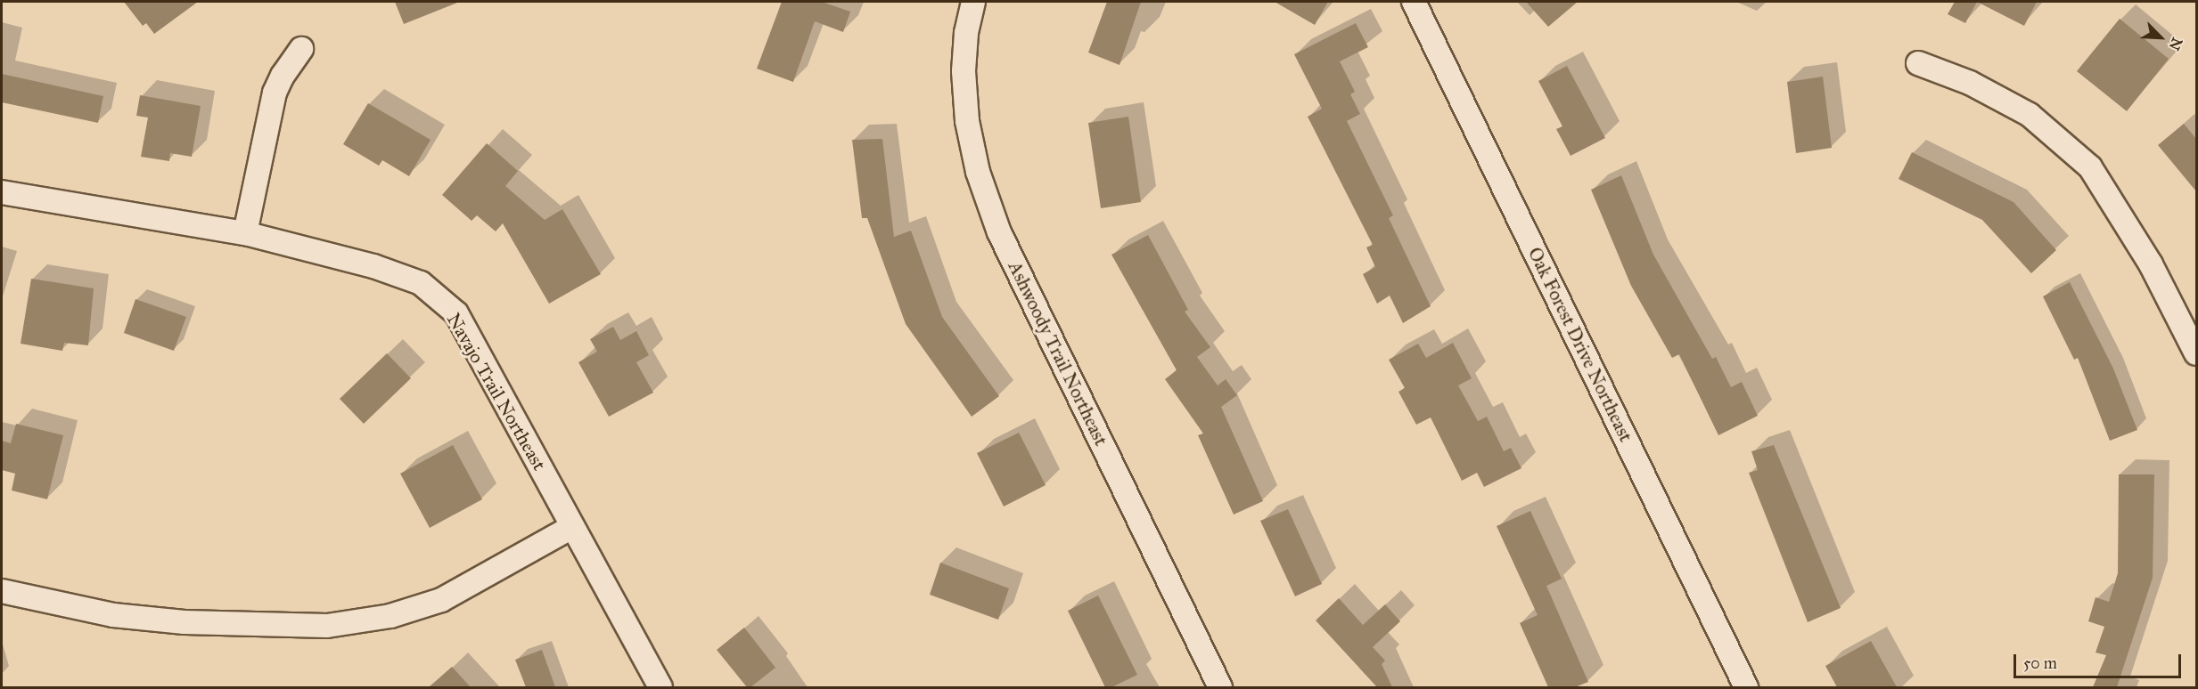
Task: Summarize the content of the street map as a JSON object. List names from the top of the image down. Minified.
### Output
{"streets":{"street":["Oak Forest Drive Northeast","Ashwoody Trail Northeast","Navajo Trail Northeast"]},"scale_bar":"50 m","north":"bottom right"}
